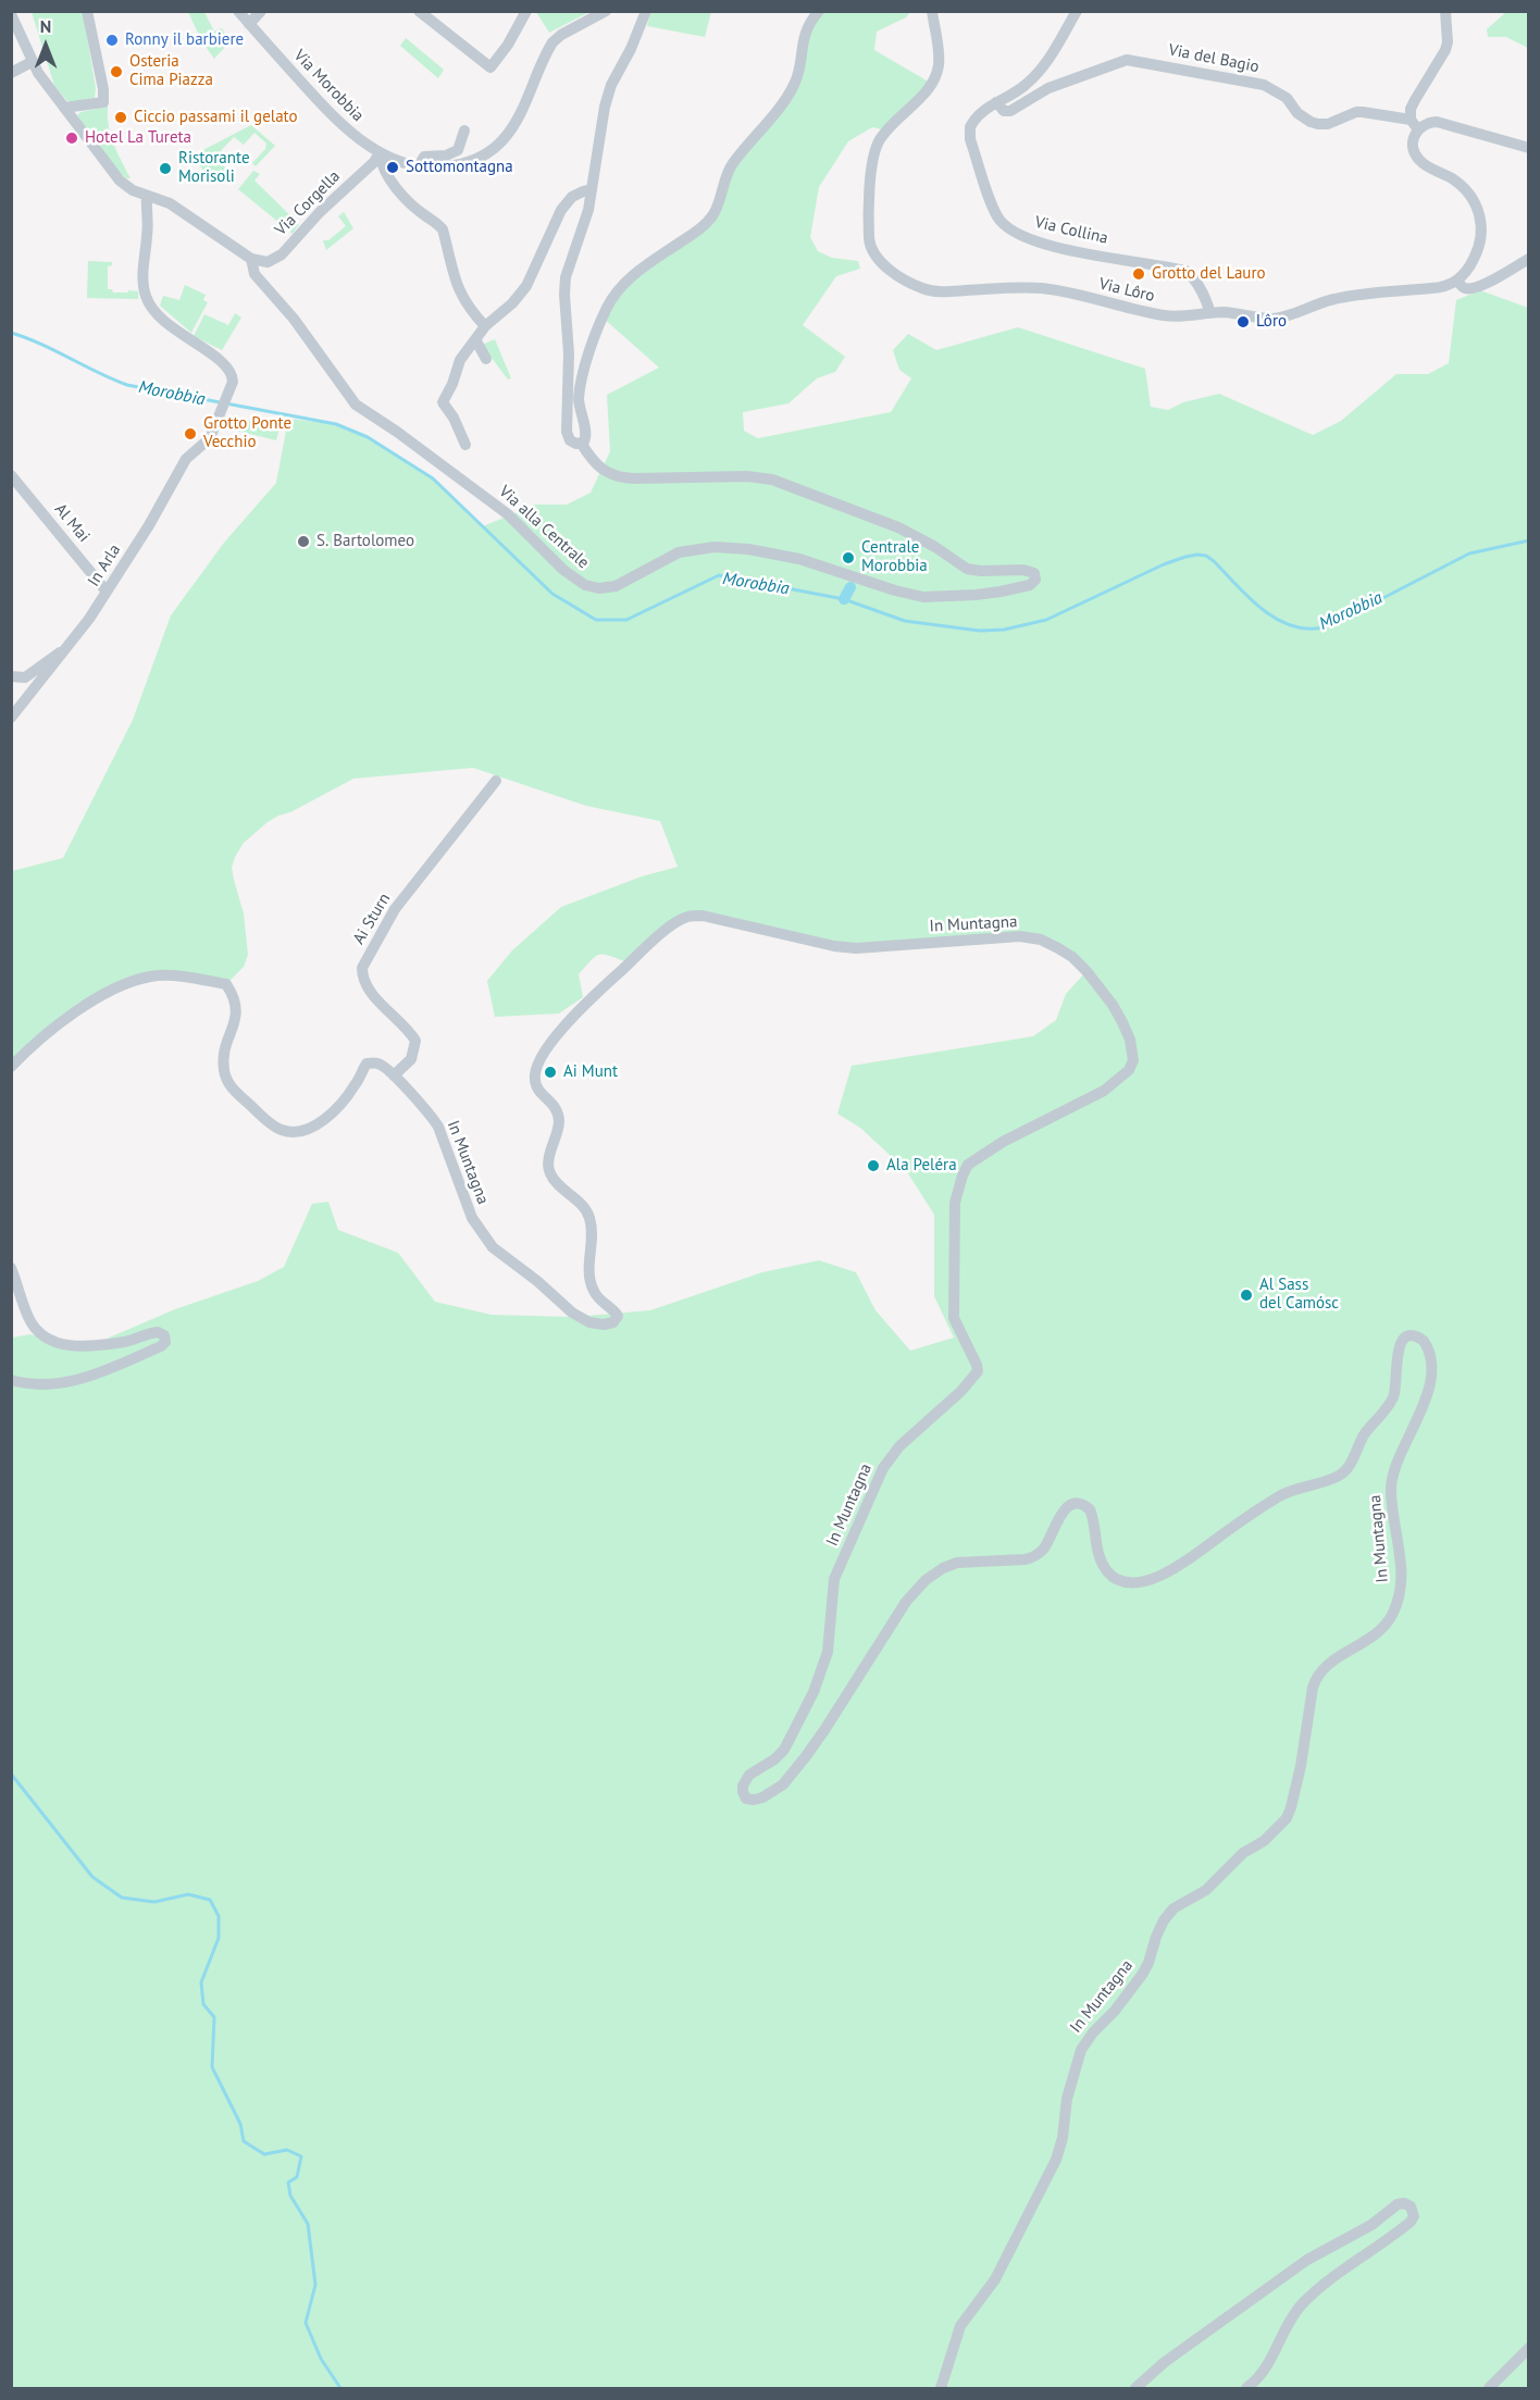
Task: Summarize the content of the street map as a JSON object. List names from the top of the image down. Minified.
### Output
{"streets":{"street":["Via del Bagio","Via Morobbia","Via Corgella","Via Collina","Via Lôro","Al Mai","Via alla Centrale","In Arla","Ai Sturn","In Muntagna"]},"crossings":[["Via del Bagio","Via Collina"],["Via Morobbia","Via Corgella"],["Via Corgella","Via alla Centrale"],["Via Collina","Via Lôro"],["Al Mai","In Arla"],["Via alla Centrale","In Arla"],["Ai Sturn","In Muntagna"]],"water":["Morobbia"],"places":["Ronny il barbiere","Osteria Cima Piazza","Ciccio passami il gelato","Hotel La Tureta","Sottomontagna","Ristorante Morisoli","Grotto del Lauro","Lôro","Grotto Ponte Vecchio","S. Bartolomeo","Centrale Morobbia","Ai Munt","Ala Peléra","Al Sass del Camósc"],"north":"top"}
